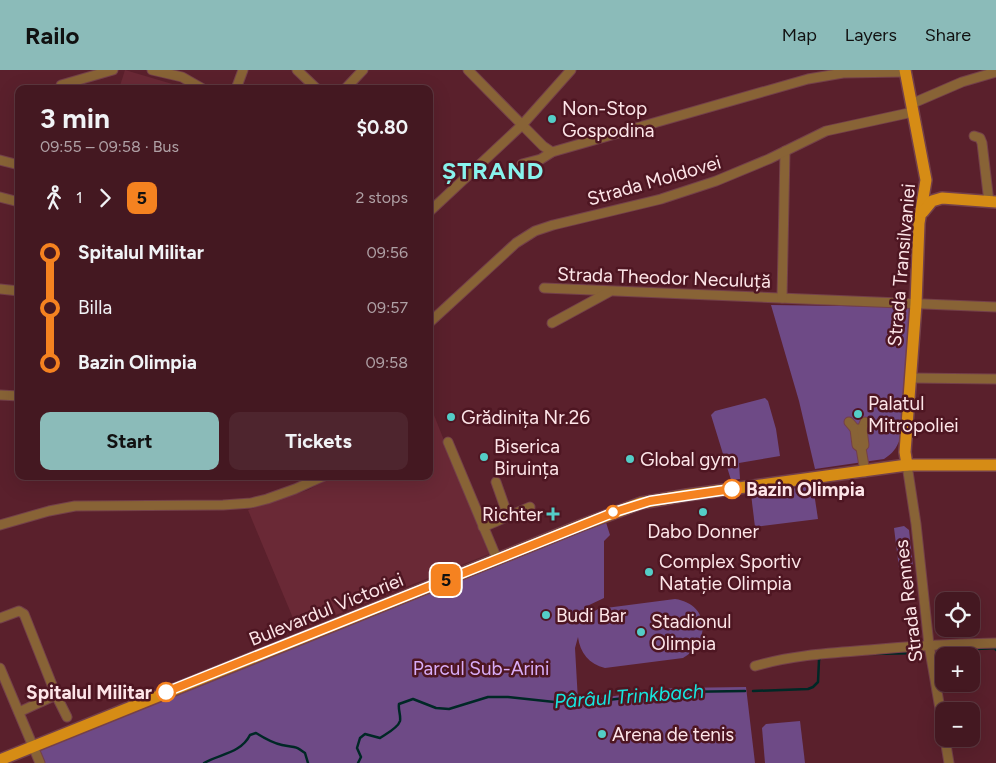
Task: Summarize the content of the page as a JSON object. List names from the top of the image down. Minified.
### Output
{"streets":{"main road":["Strada Transilvaniei","Bulevardul Victoriei"],"street":["Strada Moldovei","Strada Theodor Neculuță","Strada Rennes"]},"crossings":[["Strada Moldovei","Strada Transilvaniei"],["Strada Transilvaniei","Strada Theodor Neculuță"],["Strada Transilvaniei","Strada Rennes"],["Strada Transilvaniei","Bulevardul Victoriei"],["Strada Rennes","Bulevardul Victoriei"]],"districts":["ȘTRAND"],"water":["Pârâul Trinkbach"],"parks":["Parcul Sub-Arini"],"places":{"other":["Non-Stop Gospodina","Palatul Mitropoliei","Grădinița Nr.26","Biserica Biruința","Global gym","Bazin Olimpia","Dabo Donner","Complex Sportiv Natație Olimpia","Budi Bar","Stadionul Olimpia","Spitalul Militar","Arena de tenis"],"health":["Richter"]},"lines":["bus line 5"],"page":{"header":"Railo","nav":["Map","Layers","Share"],"on_map":"5","heading":["3 min","09:55 – 09:58 · Bus","$0.80"],"legs":["1","5","2 stops"],"list":[{"name":"Spitalul Militar","value":"09:56"},{"name":"Billa","value":"09:57"},{"name":"Bazin Olimpia","value":"09:58"}],"buttons":["Start","Tickets"],"map_buttons":["+","−"]}}
